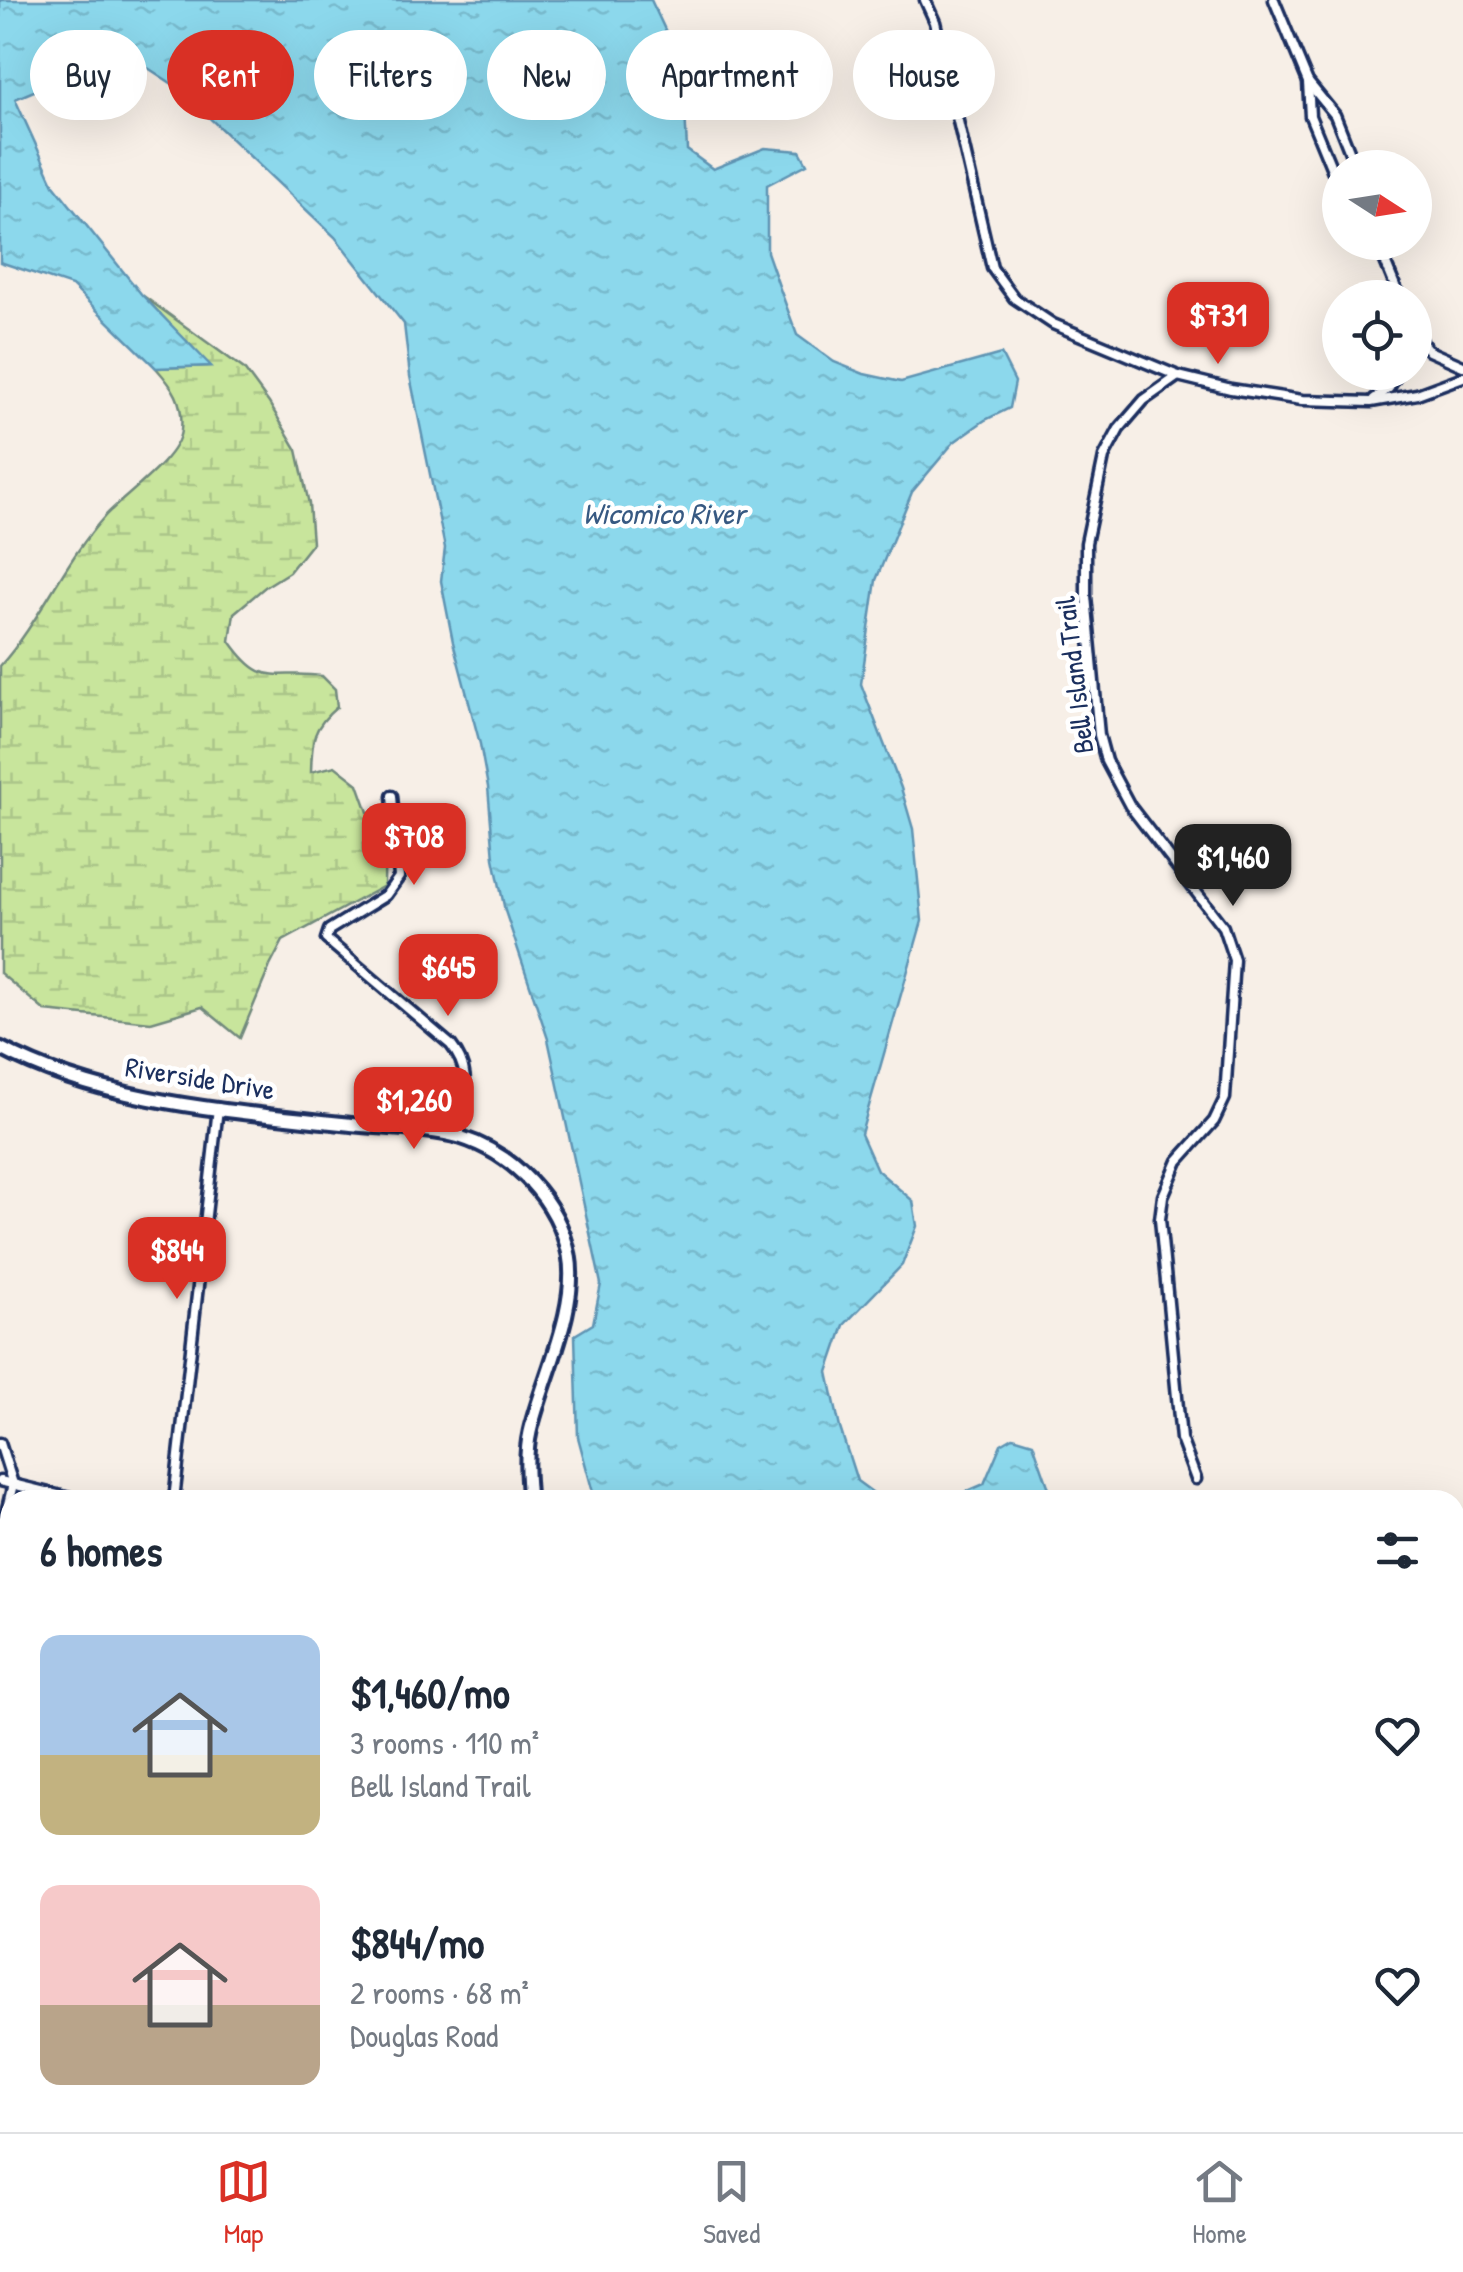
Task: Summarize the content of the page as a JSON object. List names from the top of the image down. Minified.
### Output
{"streets":{"street":["Bell Island Trail","Riverside Drive"]},"water":["Wicomico River"],"north":"right","page":{"chip":["Buy","Rent","Filters","New","Apartment","House"],"price":["$731","$708","$1,460","$645","$1,260","$844"],"heading":"6 homes","list":[{"name":"$1,460/mo","note":"3 rooms · 110 m² · Bell Island Trail"},{"name":"$844/mo","note":"2 rooms · 68 m² · Douglas Road"}],"tabs":["Map","Saved","Home"]}}
